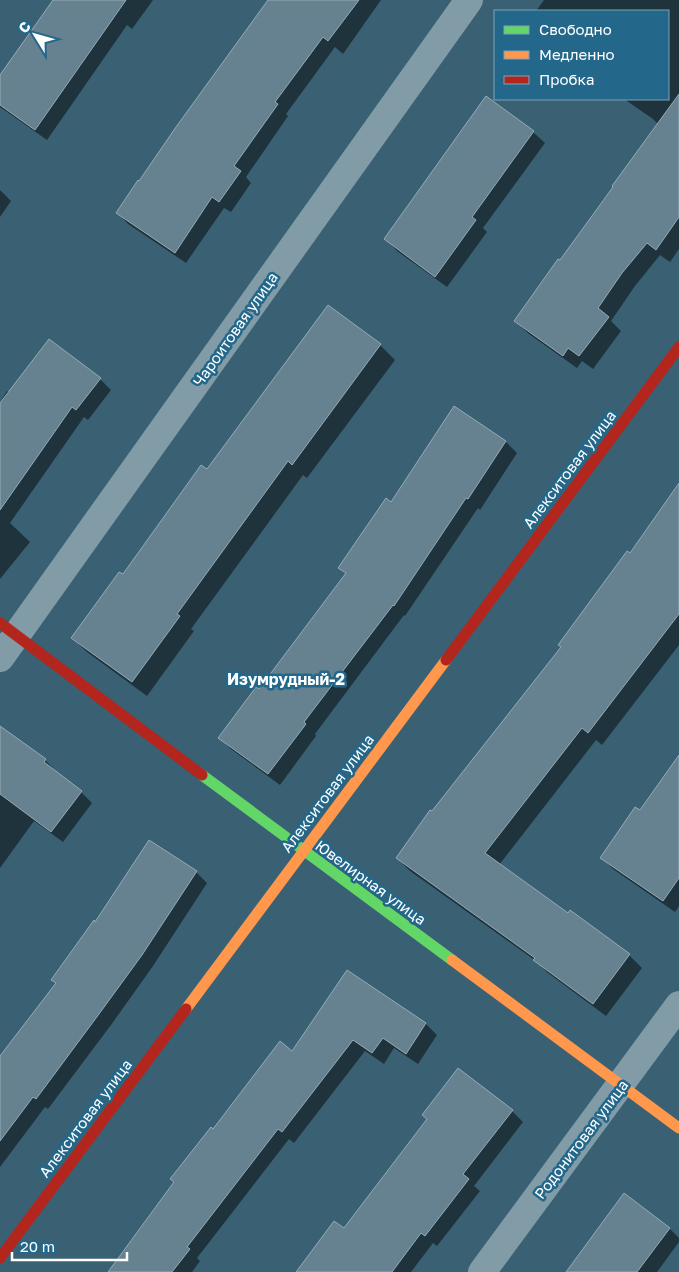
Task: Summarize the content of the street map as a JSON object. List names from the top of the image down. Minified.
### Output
{"streets":{"street":["Чароитовая улица","Алекситовая улица","Ювелирная улица","Родонитовая улица"]},"crossings":[["Чароитовая улица","Ювелирная улица"],["Алекситовая улица","Ювелирная улица"],["Ювелирная улица","Родонитовая улица"]],"districts":["Изумрудный-2"],"legend":["Свободно","Медленно","Пробка"],"scale_bar":"20 m","north":"top left"}
